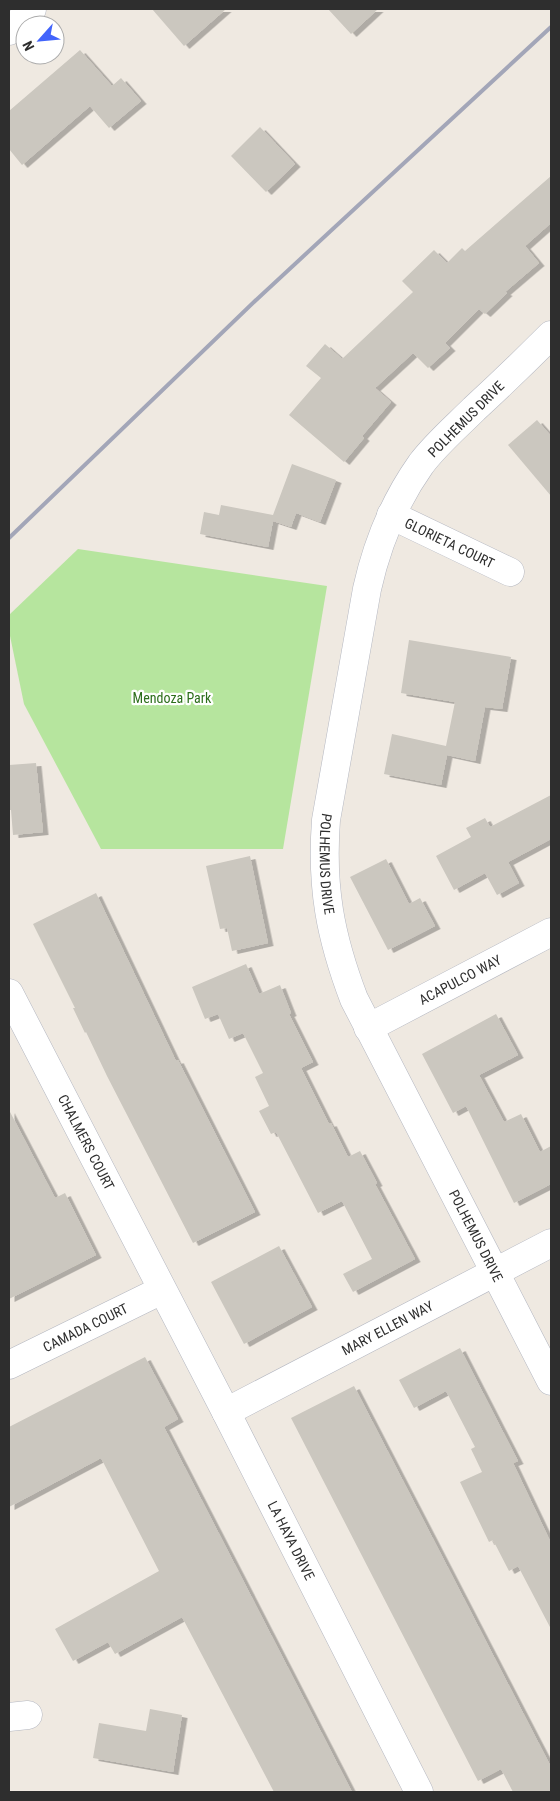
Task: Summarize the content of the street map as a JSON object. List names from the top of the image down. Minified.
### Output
{"streets":{"street":["POLHEMUS DRIVE","GLORIETA COURT","ACAPULCO WAY","CHALMERS COURT","CAMADA COURT","MARY ELLEN WAY","LA HAYA DRIVE"]},"crossings":[["POLHEMUS DRIVE","GLORIETA COURT"],["POLHEMUS DRIVE","ACAPULCO WAY"],["POLHEMUS DRIVE","MARY ELLEN WAY"],["CHALMERS COURT","CAMADA COURT"],["CHALMERS COURT","LA HAYA DRIVE"],["CAMADA COURT","LA HAYA DRIVE"],["MARY ELLEN WAY","LA HAYA DRIVE"]],"parks":["Mendoza Park"],"north":"bottom left"}
